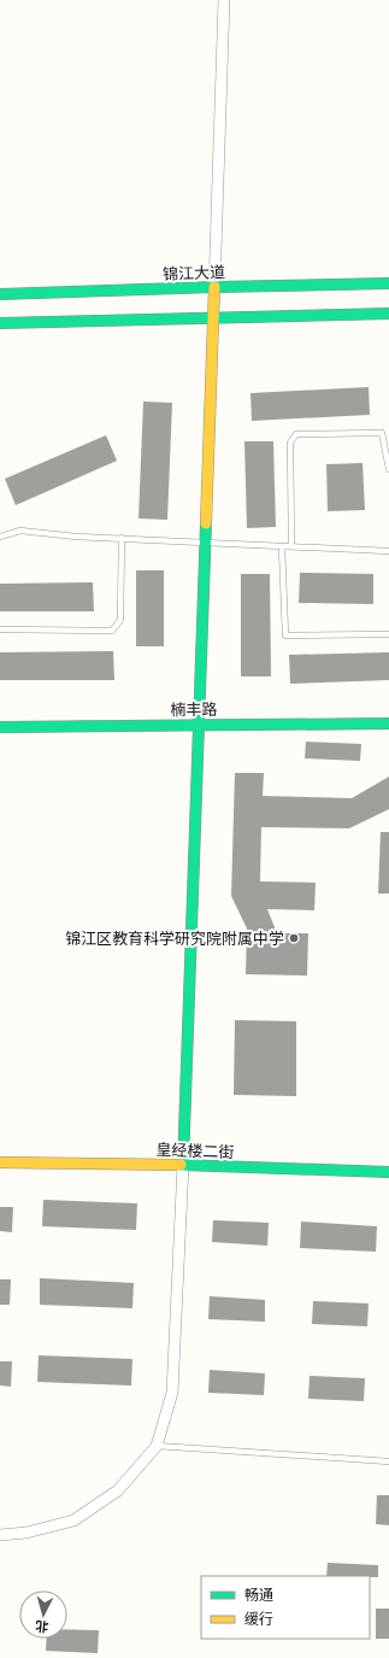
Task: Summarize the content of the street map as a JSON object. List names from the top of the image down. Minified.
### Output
{"streets":{"street":["锦江大道","楠丰路","皇经楼二街"]},"places":["锦江区教育科学研究院附属中学"],"legend":["畅通","缓行"],"north":"bottom"}
